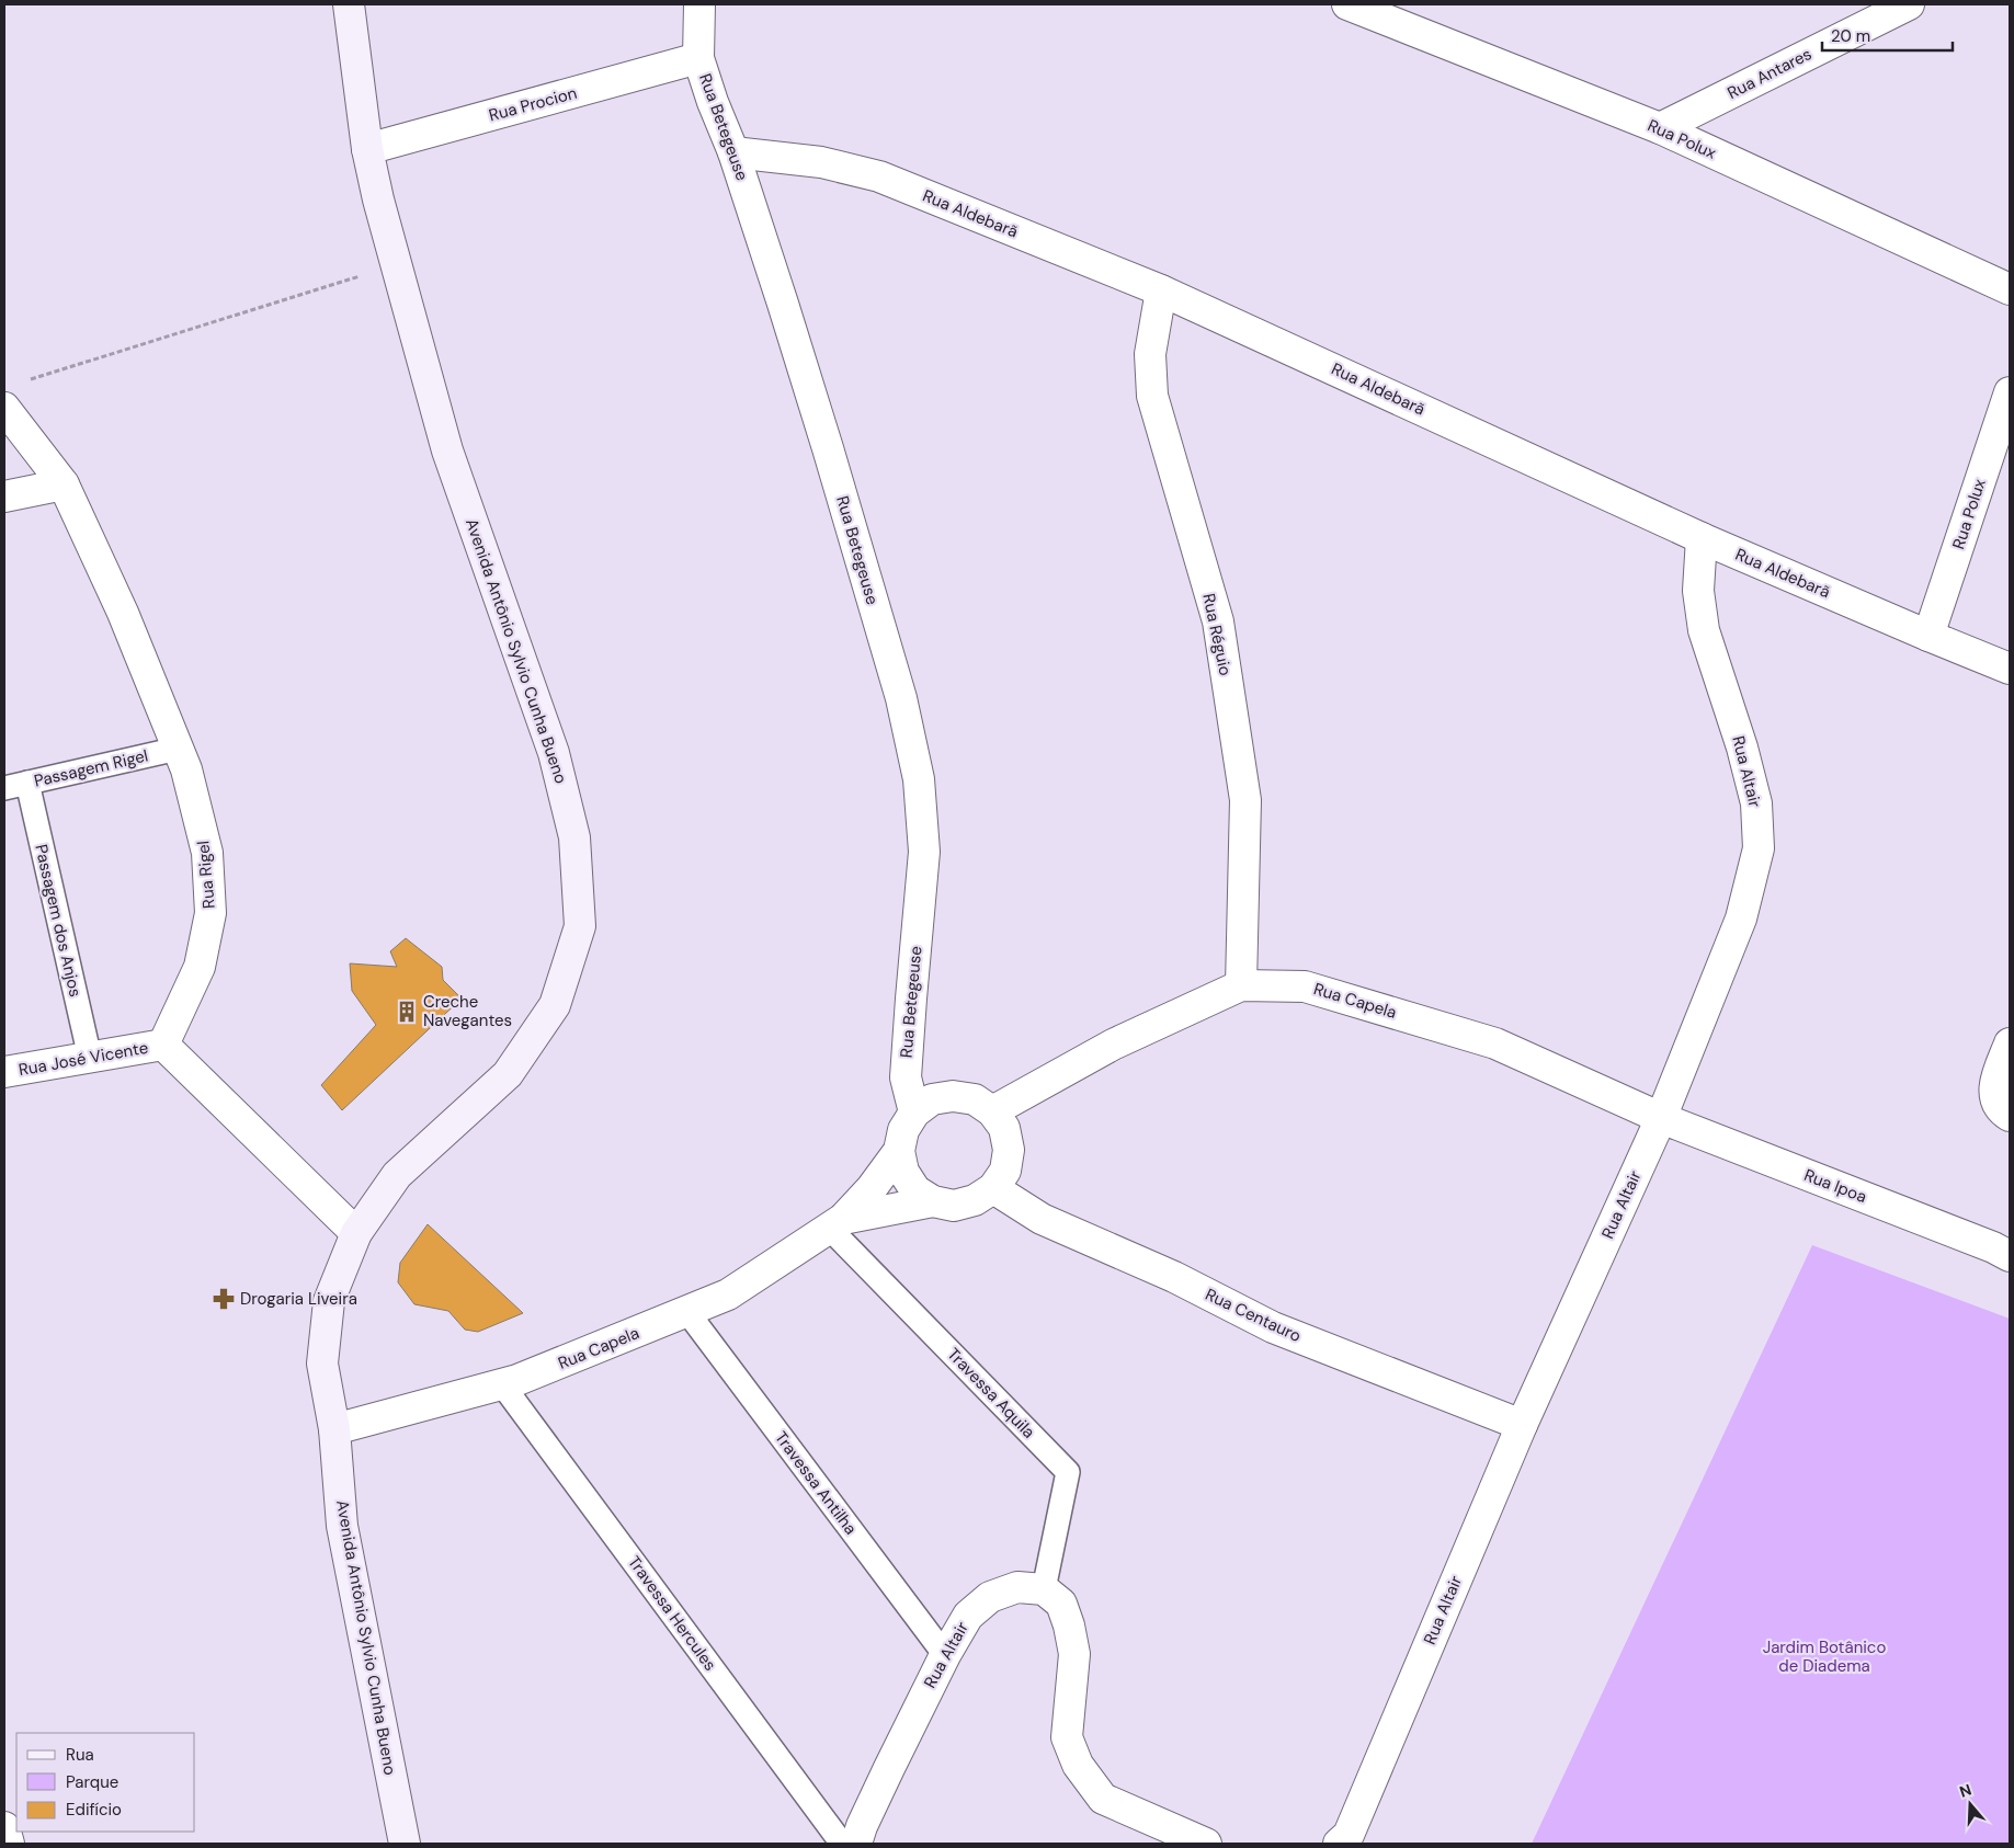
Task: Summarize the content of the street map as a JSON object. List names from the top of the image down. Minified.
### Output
{"streets":{"main road":["Avenida Antônio Sylvio Cunha Bueno"],"street":["Rua Antares","Rua Procion","Rua Betegeuse","Rua Polux","Rua Aldebarã","Rua Réguio","Rua Altair","Rua Rigel","Rua Capela","Rua José Vicente","Rua Ipoa","Rua Centauro"],"lane":["Passagem Rigel","Passagem dos Anjos","Travessa Aquila","Travessa Antilha","Travessa Hercules"]},"crossings":[["Rua Antares","Rua Polux"],["Rua Procion","Rua Betegeuse"],["Rua Procion","Avenida Antônio Sylvio Cunha Bueno"],["Rua Betegeuse","Rua Aldebarã"],["Rua Betegeuse","Rua Capela"],["Rua Betegeuse","Rua Centauro"],["Rua Polux","Rua Aldebarã"],["Rua Aldebarã","Rua Réguio"],["Rua Aldebarã","Rua Altair"],["Rua Réguio","Rua Capela"],["Avenida Antônio Sylvio Cunha Bueno","Rua Capela"],["Passagem Rigel","Rua Rigel"],["Passagem Rigel","Passagem dos Anjos"],["Rua Altair","Rua Capela"],["Rua Altair","Rua Ipoa"],["Rua Altair","Rua Centauro"],["Rua Altair","Travessa Aquila"],["Rua Altair","Travessa Antilha"],["Rua Rigel","Rua José Vicente"],["Passagem dos Anjos","Rua José Vicente"],["Rua Capela","Rua Ipoa"],["Rua Capela","Rua Centauro"],["Rua Capela","Travessa Aquila"],["Rua Capela","Travessa Antilha"],["Rua Capela","Travessa Hercules"]],"parks":["Jardim Botânico de Diadema"],"places":{"building":["Creche Navegantes"],"pharmacy":["Drogaria Liveira"]},"legend":["Rua","Parque","Edifício"],"scale_bar":"20 m","north":"top"}
